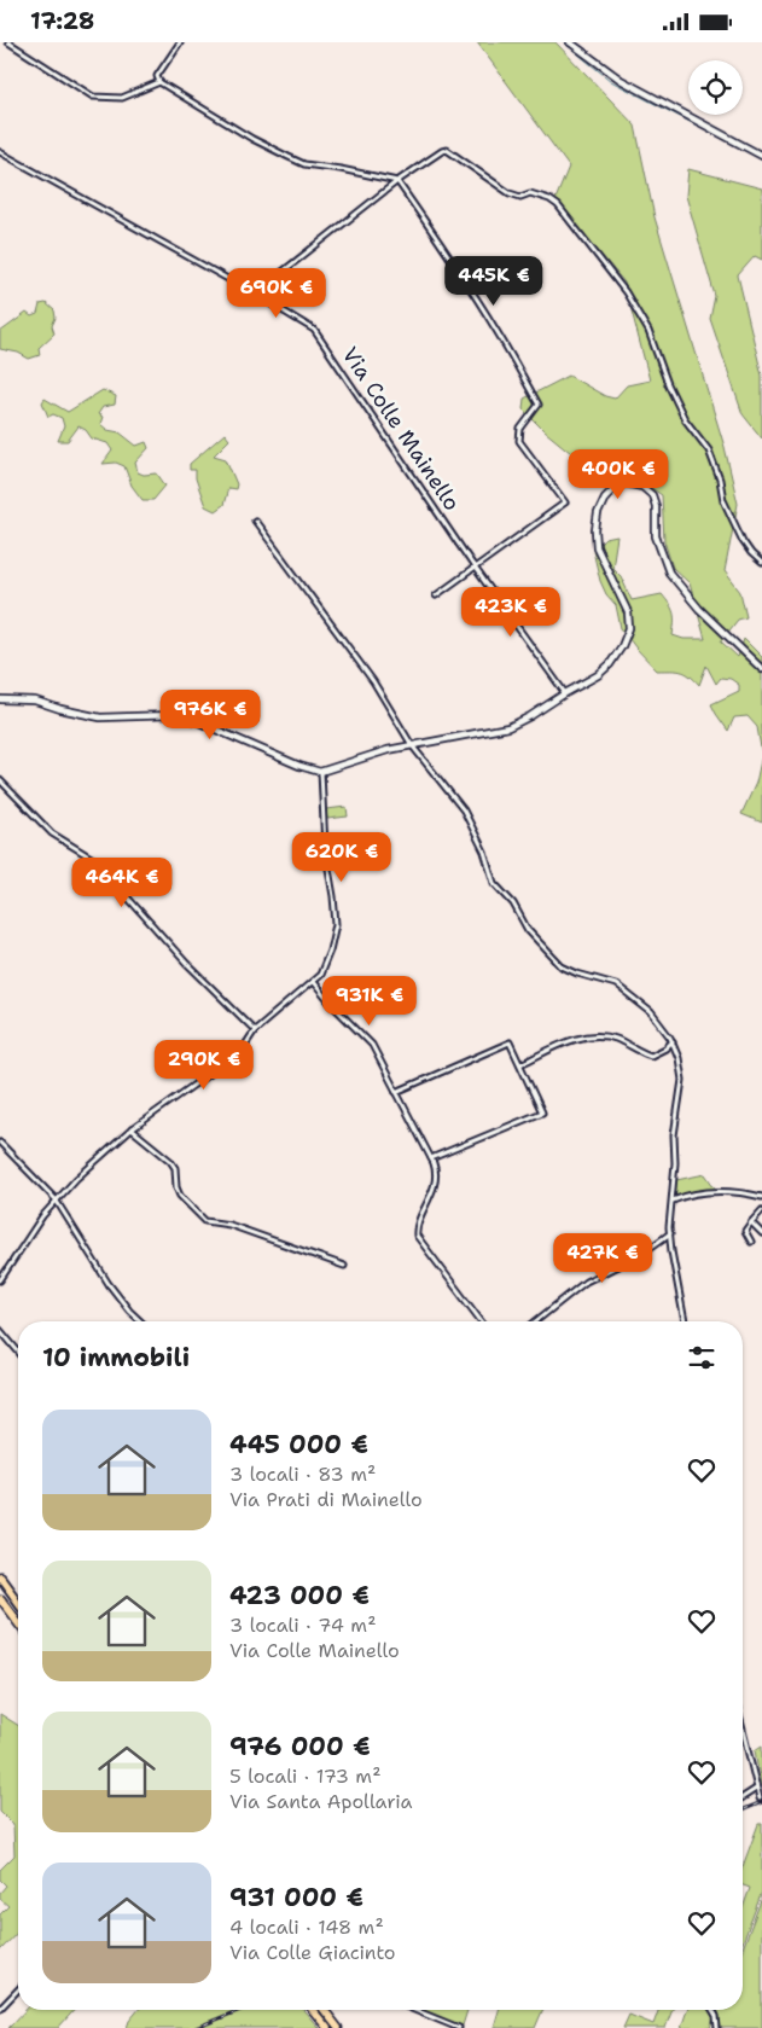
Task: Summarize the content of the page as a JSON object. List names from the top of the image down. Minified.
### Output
{"streets":{"street":["Via Colle Mainello"]},"page":{"status":"17:28","price":["445K €","690K €","400K €","423K €","976K €","620K €","464K €","931K €","290K €","427K €"],"heading":"10 immobili","list":[{"name":"445 000 €","note":"3 locali · 83 m² · Via Prati di Mainello"},{"name":"423 000 €","note":"3 locali · 74 m² · Via Colle Mainello"},{"name":"976 000 €","note":"5 locali · 173 m² · Via Santa Apollaria"},{"name":"931 000 €","note":"4 locali · 148 m² · Via Colle Giacinto"}]}}
